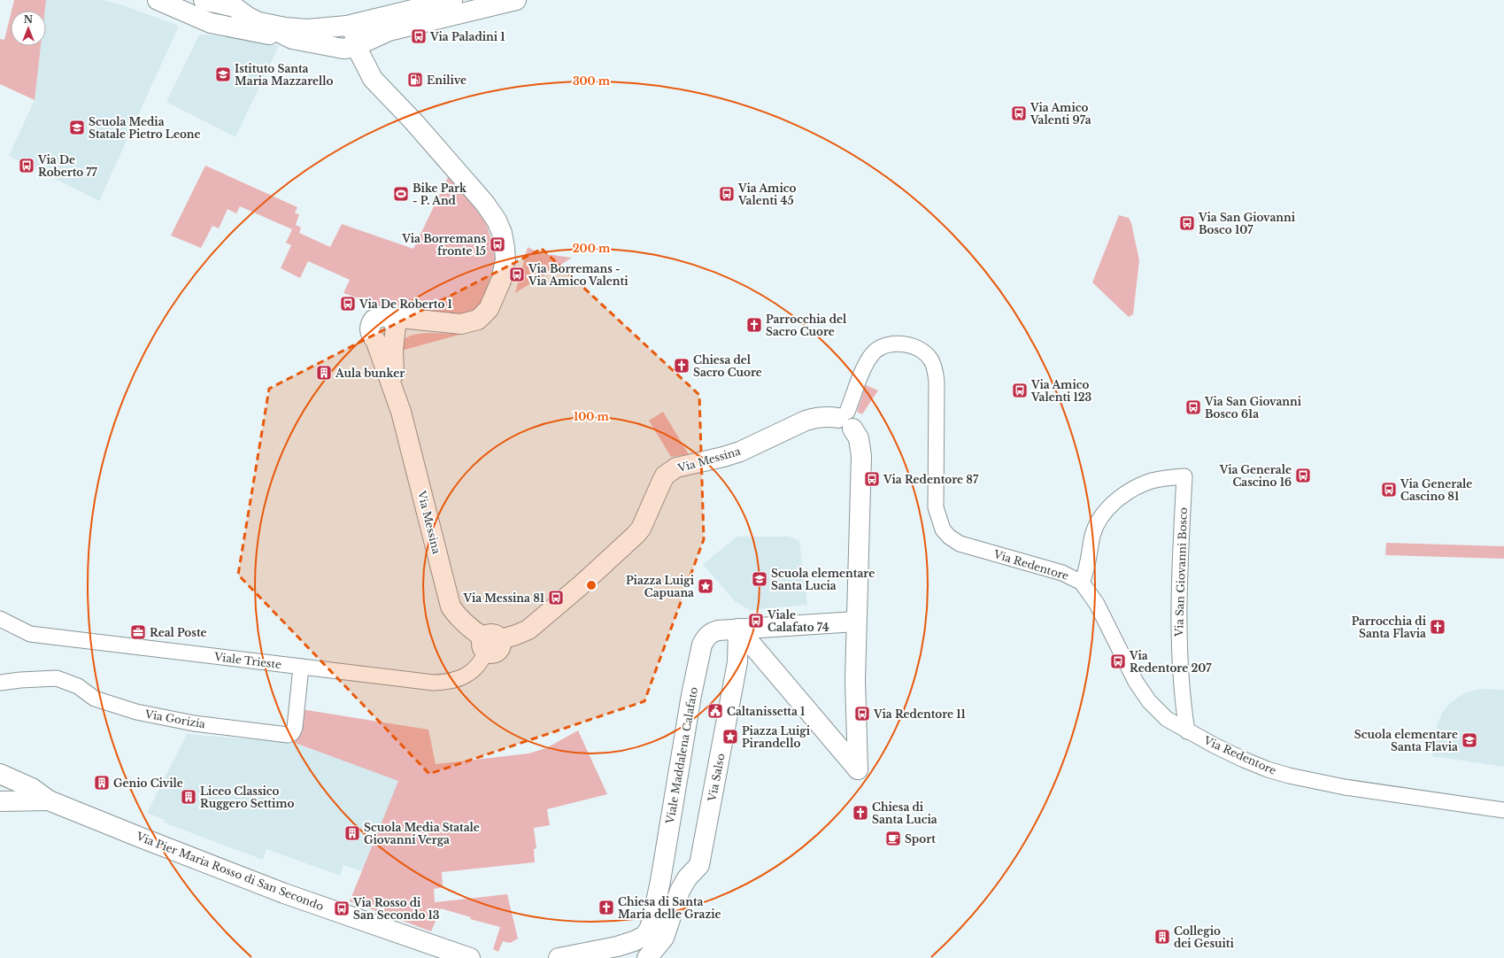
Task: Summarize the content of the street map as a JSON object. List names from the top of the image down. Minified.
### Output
{"streets":{"main road":["Via Messina","Viale Maddalena Calafato","Via Salso","Via Pier Maria Rosso di San Secondo"],"street":["Via Redentore","Via San Giovanni Bosco","Viale Trieste","Via Gorizia"]},"crossings":[["Via Messina","Via Redentore"],["Via Messina","Viale Trieste"],["Via Redentore","Via San Giovanni Bosco"],["Viale Trieste","Via Gorizia"],["Viale Maddalena Calafato","Via Salso"]],"places":{"bus stop":["Via Paladini 1","Via Amico Valenti 97a","Via De Roberto 77","Via Amico Valenti 45","Via San Giovanni Bosco 107","Via Borremans fronte 15","Via Borremans - Via Amico Valenti","Via De Roberto 1","Via Amico Valenti 123","Via San Giovanni Bosco 61a","Via Generale Cascino 16","Via Redentore 87","Via Generale Cascino 81","Via Messina 81","Viale Calafato 74","Via Redentore 207","Via Redentore 11","Via Rosso di San Secondo 13"],"school or university":["Istituto Santa Maria Mazzarello","Scuola Media Statale Pietro Leone","Scuola elementare Santa Lucia","Scuola elementare Santa Flavia"],"fuel station":["Enilive"],"sports":["Bike Park - P. And"],"church":["Parrocchia del Sacro Cuore","Chiesa del Sacro Cuore","Parrocchia di Santa Flavia","Chiesa di Santa Lucia","Chiesa di Santa Maria delle Grazie"],"building":["Aula bunker","Genio Civile","Liceo Classico Ruggero Settimo","Scuola Media Statale Giovanni Verga","Collegio dei Gesuiti"],"place":["Piazza Luigi Capuana","Piazza Luigi Pirandello"],"office":["Real Poste"],"public building":["Caltanissetta 1"],"cafe":["Sport"]},"north":"top","rings":["300 m","200 m","100 m"]}
